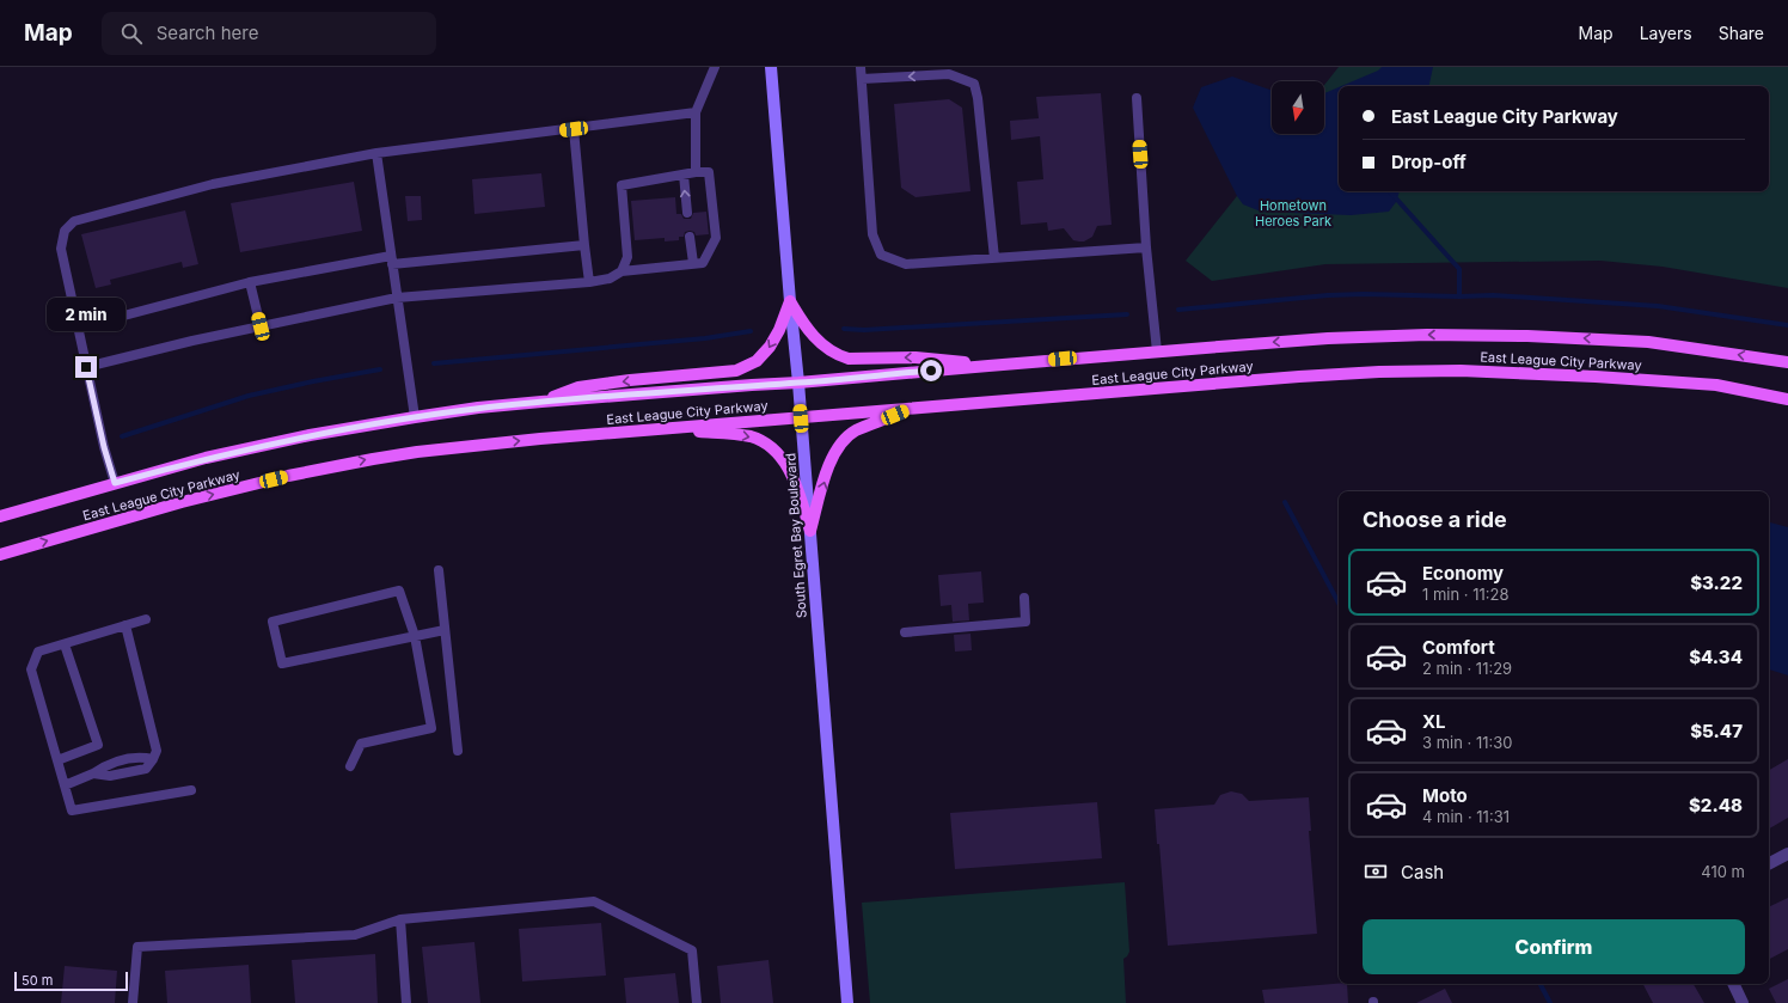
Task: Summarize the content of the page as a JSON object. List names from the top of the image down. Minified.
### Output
{"streets":{"main road":["East League City Parkway","South Egret Bay Boulevard"]},"crossings":[["East League City Parkway","South Egret Bay Boulevard"]],"parks":["Hometown Heroes Park"],"scale_bar":"50 m","north":"bottom","page":{"header":"Map","search":"Search here","nav":["Map","Layers","Share"],"banner":["East League City Parkway","Drop-off"],"bubble":"2 min","heading":"Choose a ride","list":[{"name":"Economy","note":"1 min · 11:28","value":"$3.22"},{"name":"Comfort","note":"2 min · 11:29","value":"$4.34"},{"name":"XL","note":"3 min · 11:30","value":"$5.47"},{"name":"Moto","note":"4 min · 11:31","value":"$2.48"}],"pay":["Cash","410 m"],"buttons":"Confirm","scale":"50 m"}}
